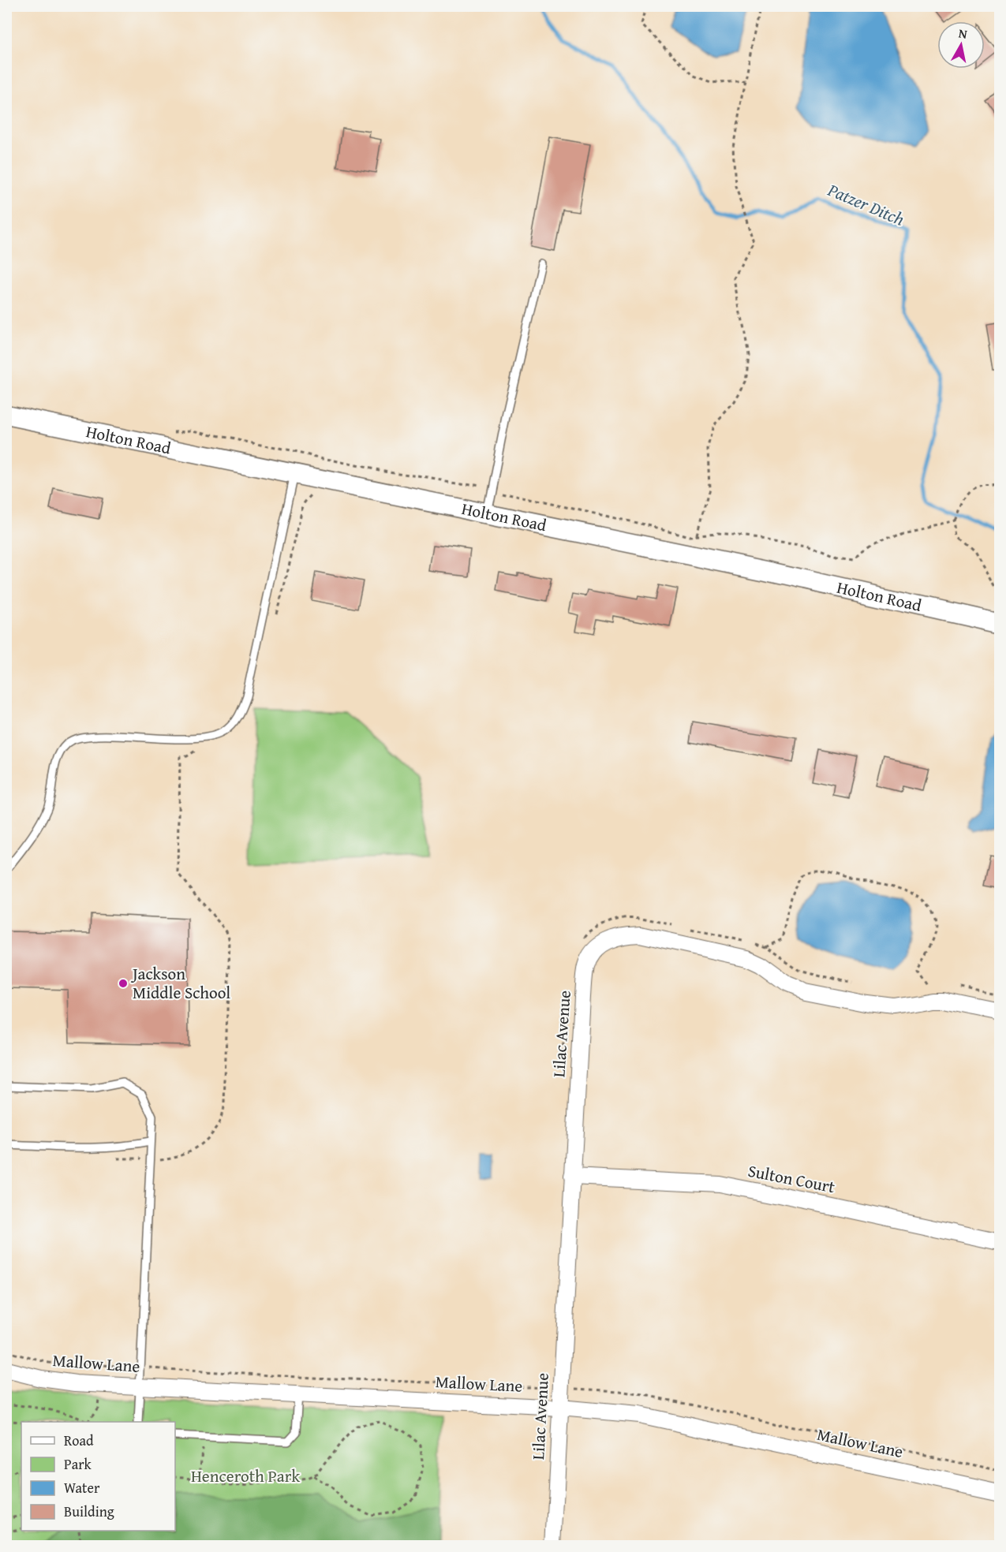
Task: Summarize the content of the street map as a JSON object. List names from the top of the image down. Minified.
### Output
{"streets":{"street":["Holton Road","Lilac Avenue","Sulton Court","Mallow Lane"]},"crossings":[["Lilac Avenue","Sulton Court"],["Lilac Avenue","Mallow Lane"]],"water":["Patzer Ditch"],"parks":["Henceroth Park"],"places":["Jackson Middle School"],"legend":["Road","Park","Water","Building"],"north":"top"}
